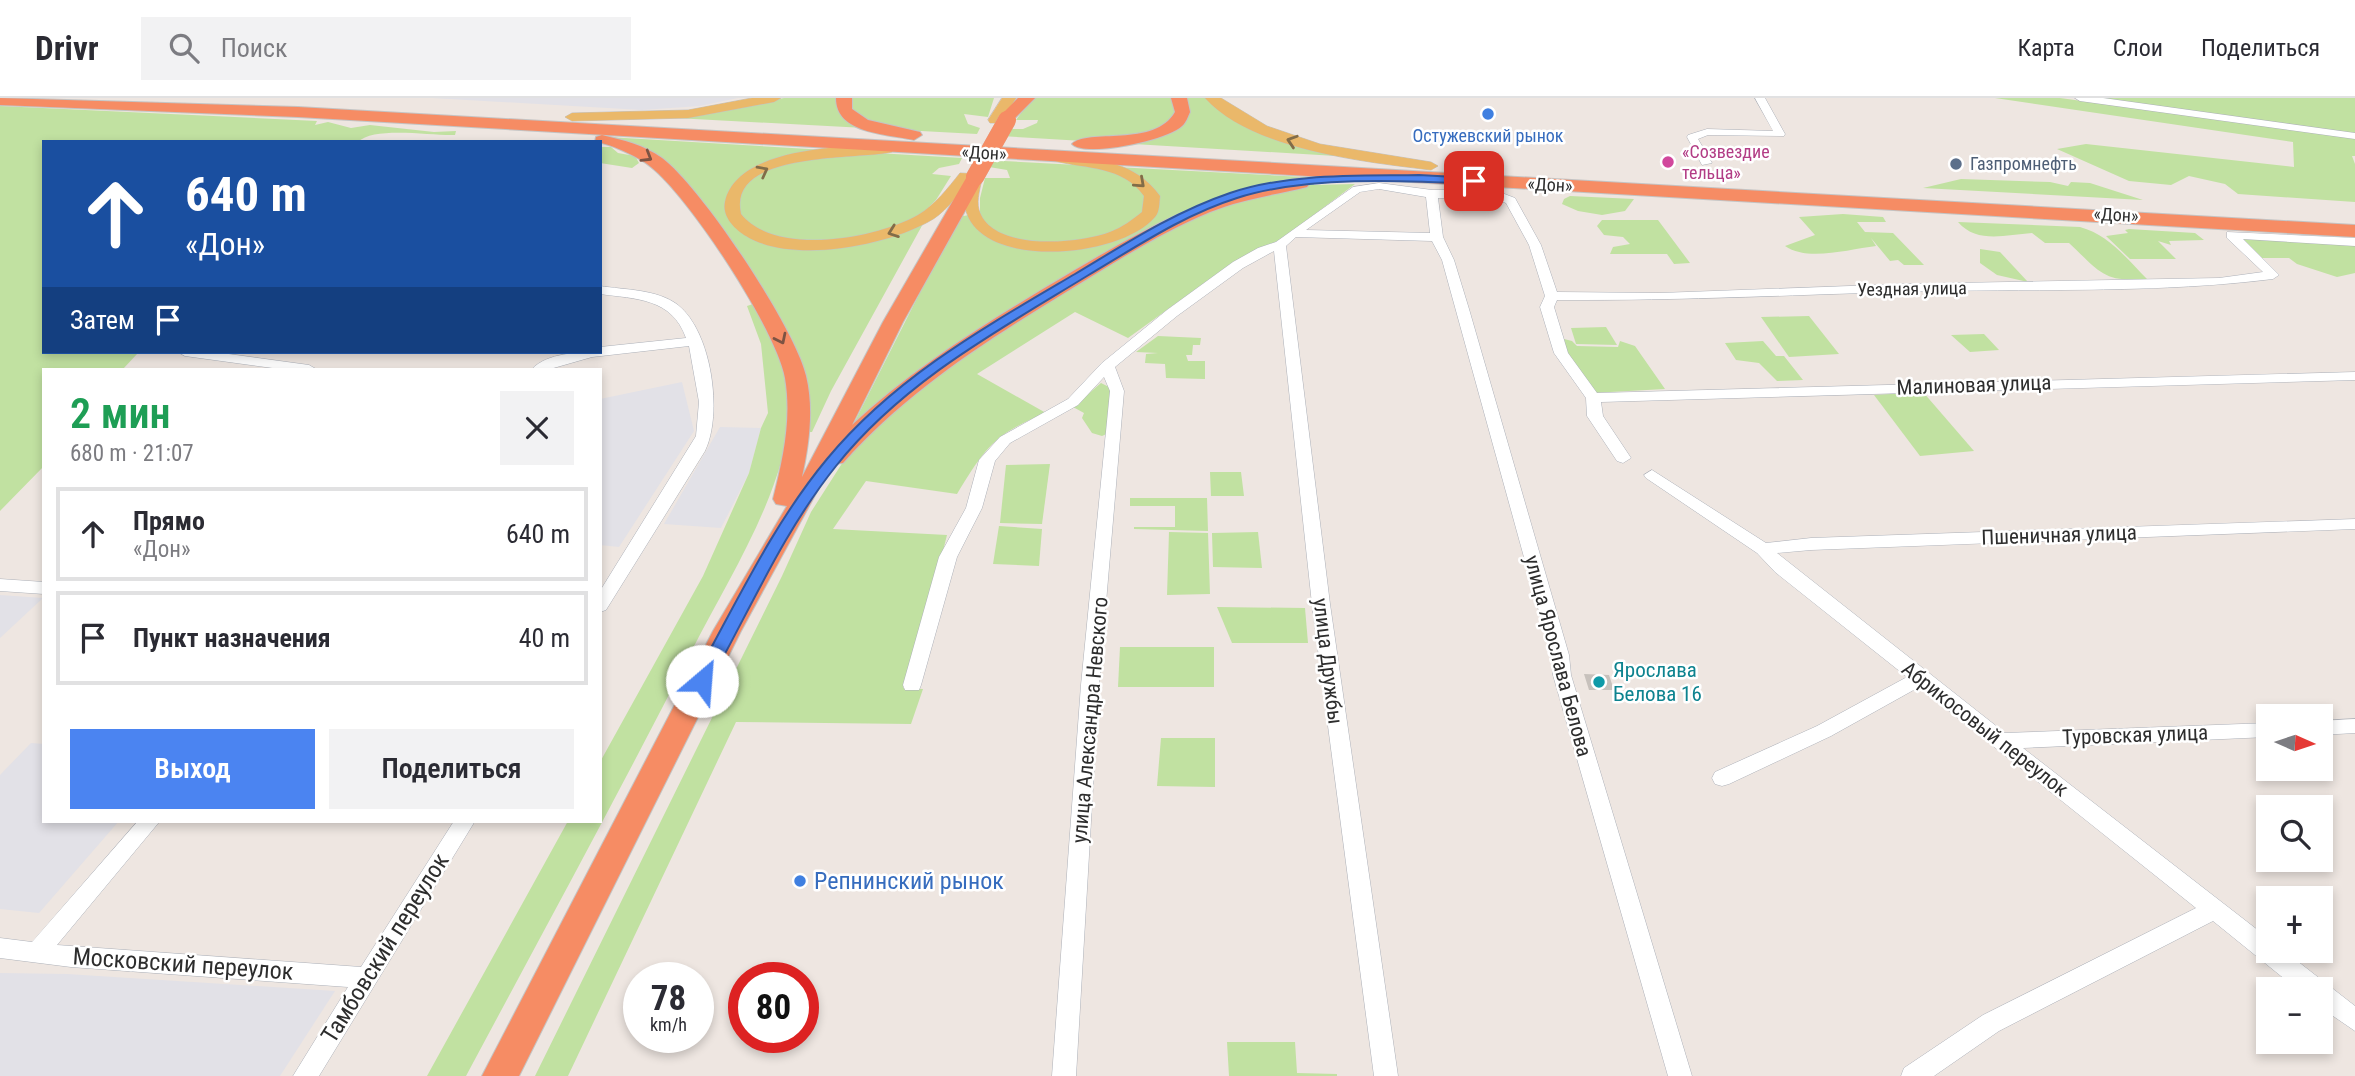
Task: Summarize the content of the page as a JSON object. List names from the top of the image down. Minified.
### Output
{"streets":{"highway":["«Дон»"],"street":["Уездная улица","Малиновая улица","Пшеничная улица","улица Ярослава Белова","улица Дружбы","улица Александра Невского","Абрикосовый переулок","Туровская улица","Тамбовский переулок","Московский переулок"]},"crossings":[["Пшеничная улица","Абрикосовый переулок"],["Абрикосовый переулок","Туровская улица"],["Тамбовский переулок","Московский переулок"]],"places":["Остужевский рынок","«Созвездие тельца»","Газпромнефть","Ярослава Белова 16","Репнинский рынок"],"north":"right","page":{"header":"Drivr","search":"Поиск","nav":["Карта","Слои","Поделиться"],"turn":["640 m","«Дон»"],"then":"Затем","heading":["2 мин","680 m · 21:07"],"list":[{"name":"Прямо","note":"«Дон»","value":"640 m"},{"name":"Пункт назначения","value":"40 m"}],"map_buttons":["+","−"],"buttons":["Выход","Поделиться"],"speed":"78 km/h","limit":"80"}}
